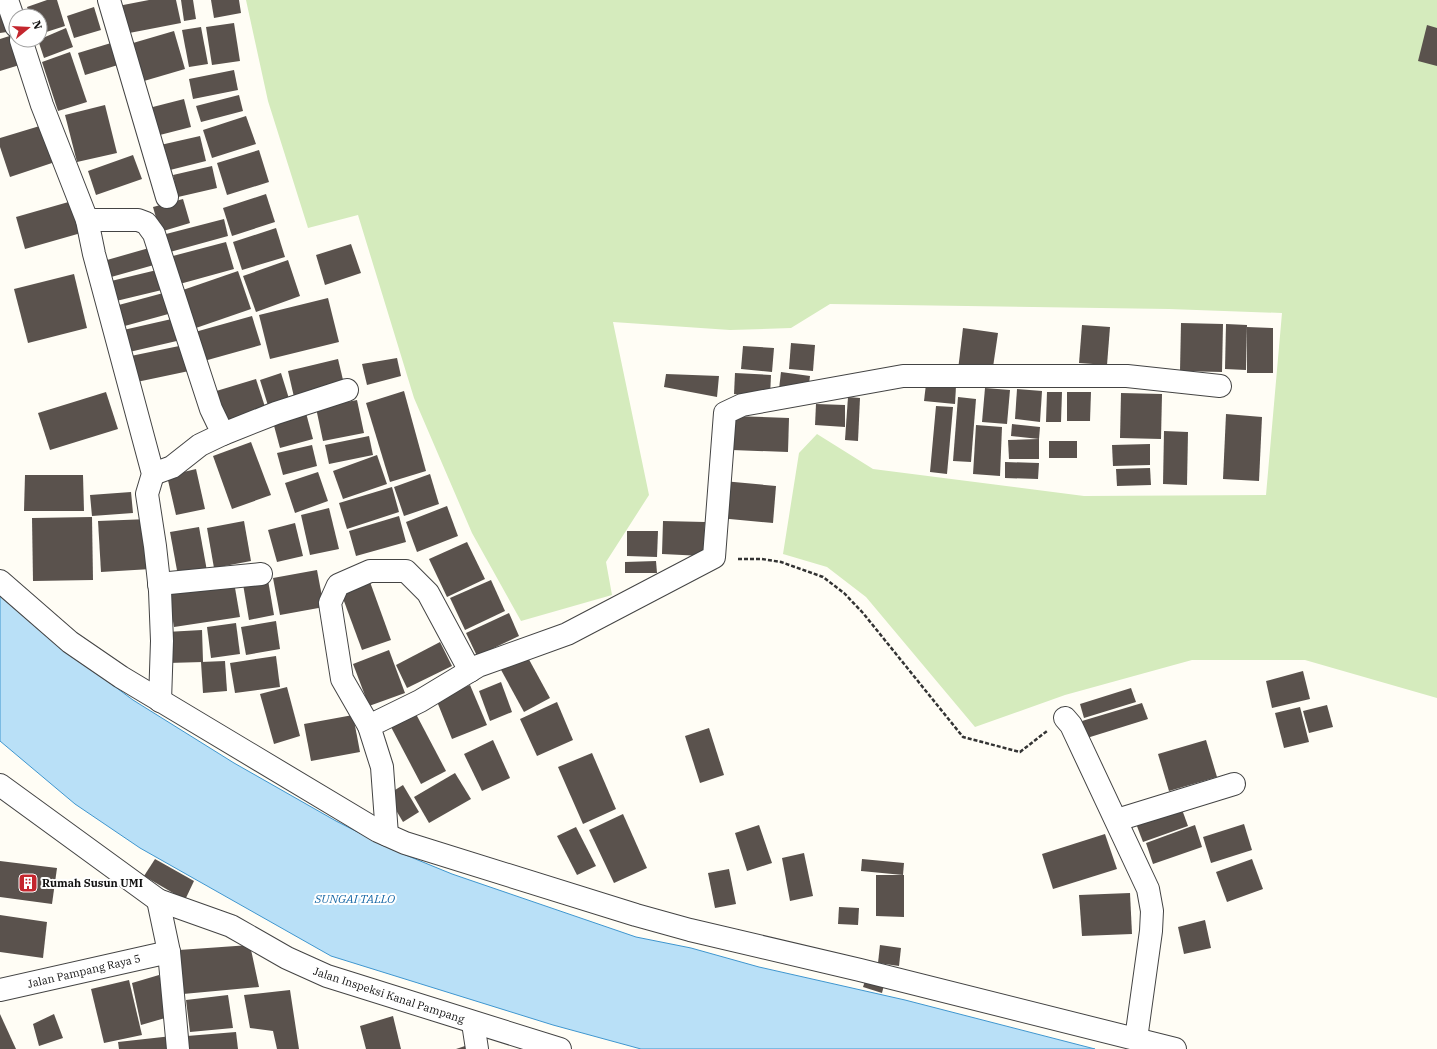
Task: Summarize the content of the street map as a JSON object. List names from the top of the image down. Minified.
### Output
{"streets":{"street":["Jalan Pampang Raya 5","Jalan Inspeksi Kanal Pampang"]},"water":["SUNGAI TALLO"],"places":{"building":["Rumah Susun UMI"]},"north":"right"}
